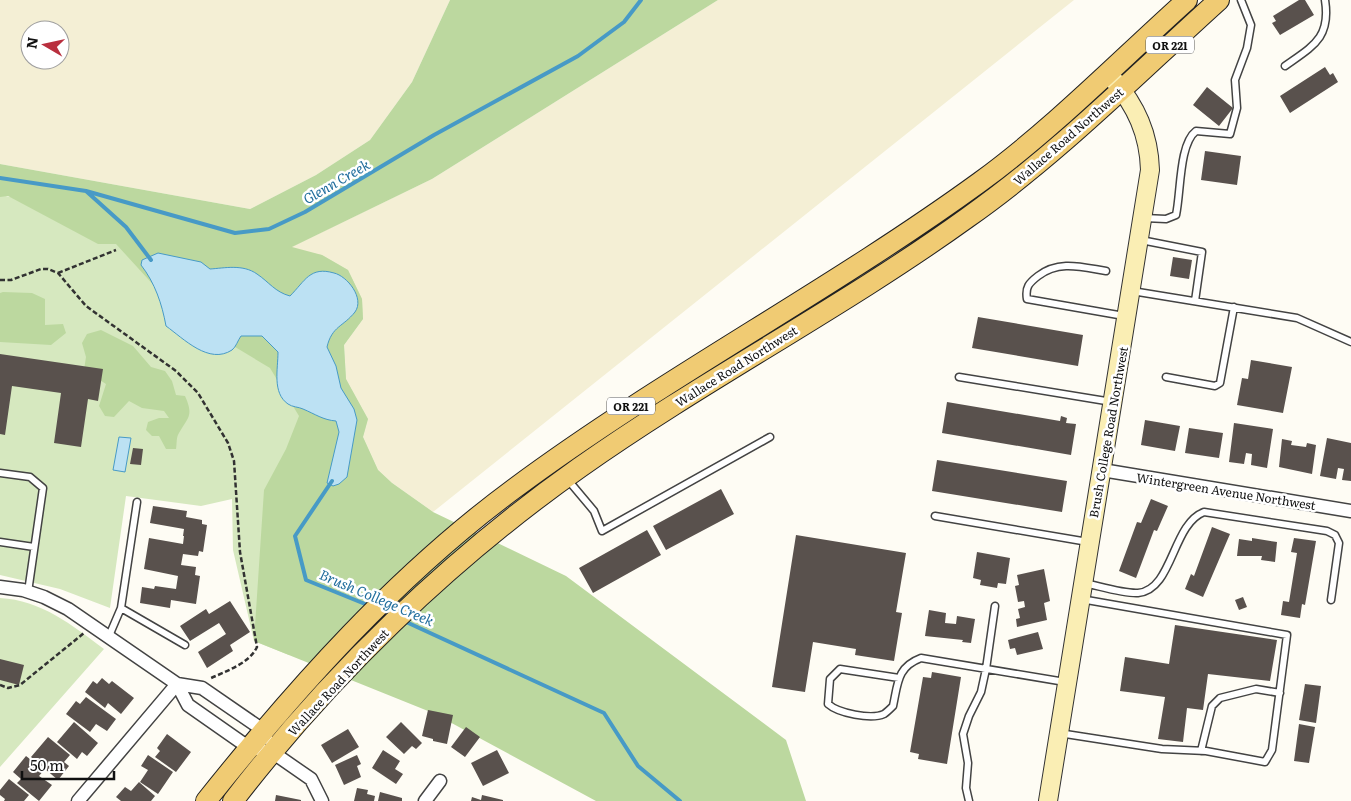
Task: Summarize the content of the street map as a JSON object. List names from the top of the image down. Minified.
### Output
{"streets":{"main road":["OR 221","Wallace Road Northwest"],"street":["Brush College Road Northwest","Wintergreen Avenue Northwest"]},"crossings":[["Wallace Road Northwest","Brush College Road Northwest"],["Brush College Road Northwest","Wintergreen Avenue Northwest"]],"water":["Glenn Creek","Brush College Creek"],"scale_bar":"50 m","north":"left"}
